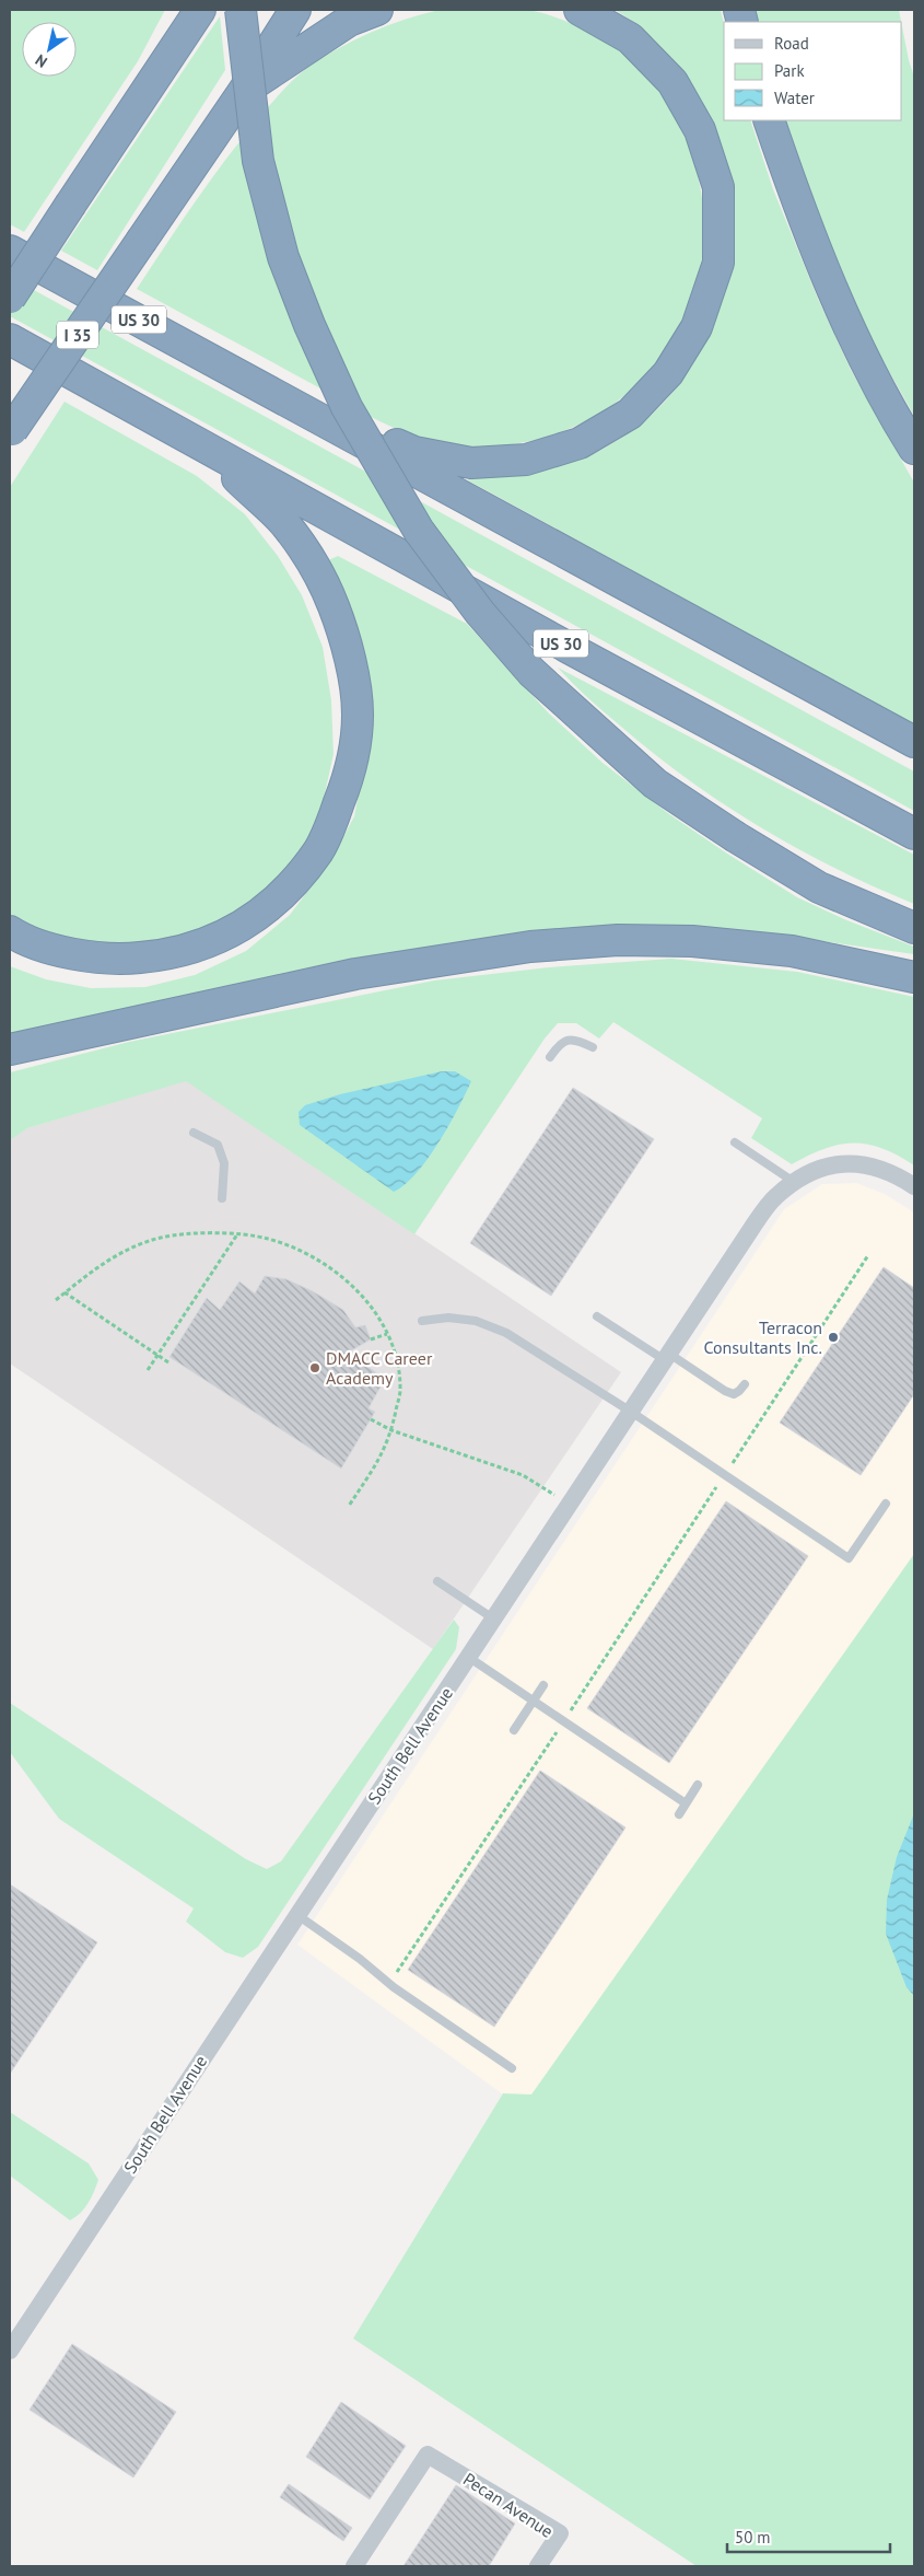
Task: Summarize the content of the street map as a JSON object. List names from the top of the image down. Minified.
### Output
{"streets":{"highway":["US 30","I 35"],"street":["South Bell Avenue","Pecan Avenue"]},"places":["Terracon Consultants Inc.","DMACC Career Academy"],"legend":["Road","Park","Water"],"scale_bar":"50 m","north":"bottom left"}
